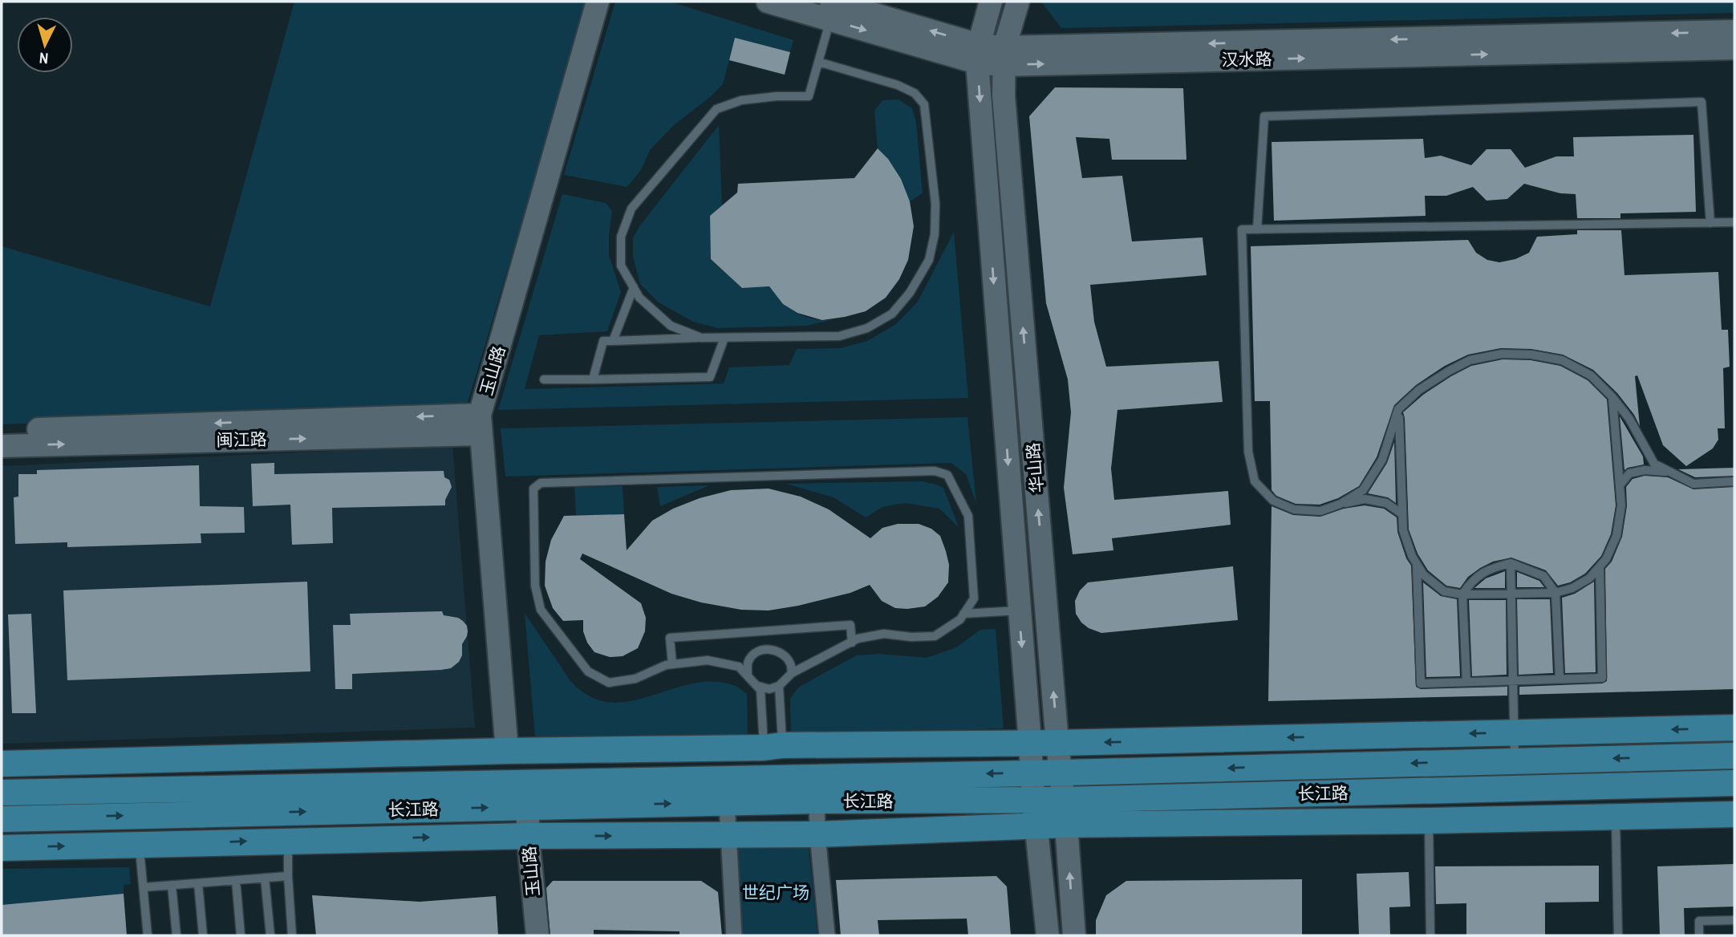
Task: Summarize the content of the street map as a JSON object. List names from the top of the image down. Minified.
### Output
{"streets":{"main road":["汉水路","玉山路","闽江路","华山路","长江路"]},"crossings":[["汉水路","华山路"],["玉山路","闽江路"],["玉山路","长江路"],["华山路","长江路"]],"parks":["世纪广场"],"north":"bottom"}
